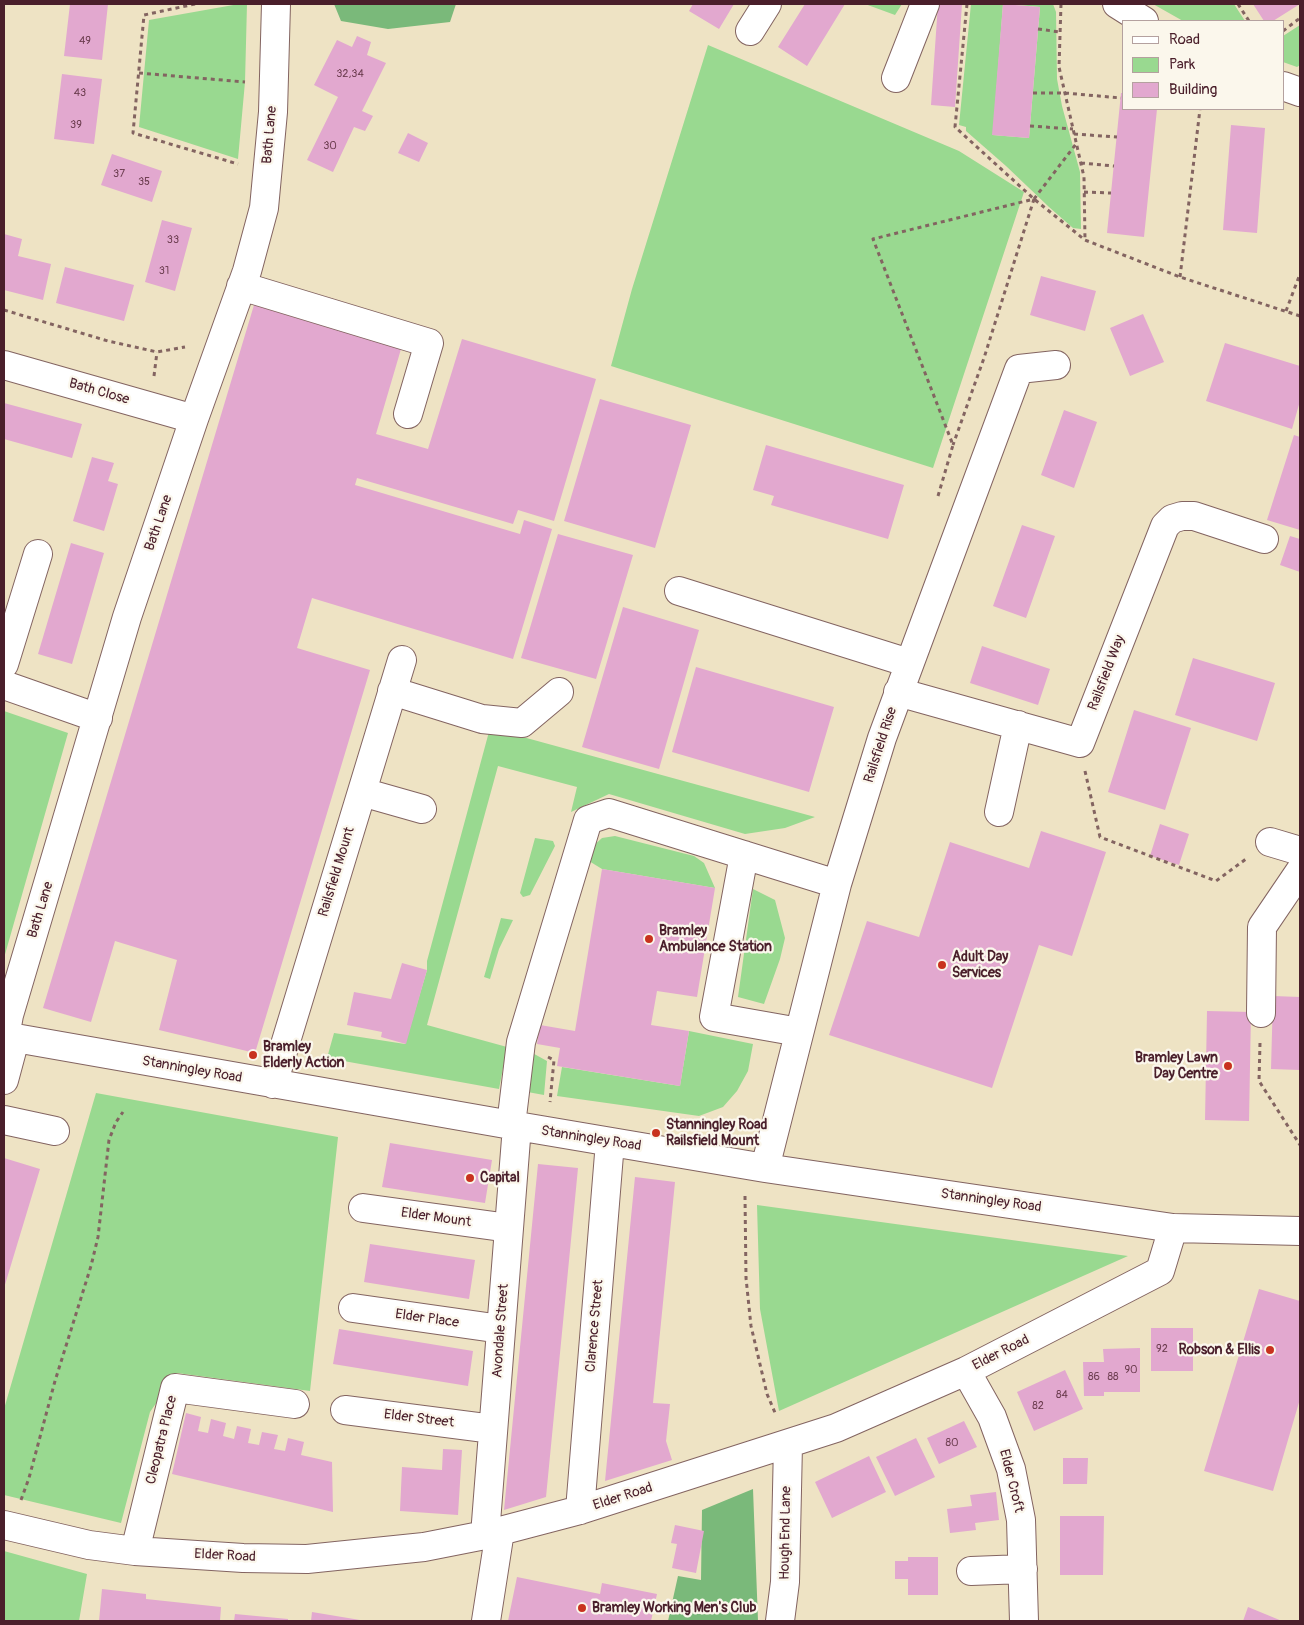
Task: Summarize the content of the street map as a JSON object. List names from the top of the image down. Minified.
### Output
{"streets":{"street":["Bath Lane","Bath Close","Railsfield Way","Railsfield Rise","Railsfield Mount","Stanningley Road","Elder Mount","Elder Place","Clarence Street","Avondale Street","Elder Road","Elder Street","Cleopatra Place","Elder Croft","Hough End Lane"]},"crossings":[["Bath Lane","Bath Close"],["Bath Lane","Stanningley Road"],["Railsfield Rise","Stanningley Road"],["Railsfield Mount","Stanningley Road"],["Stanningley Road","Clarence Street"],["Stanningley Road","Avondale Street"],["Stanningley Road","Elder Road"],["Elder Mount","Avondale Street"],["Elder Place","Avondale Street"],["Clarence Street","Elder Road"],["Avondale Street","Elder Road"],["Avondale Street","Elder Street"],["Elder Road","Cleopatra Place"],["Elder Road","Elder Croft"],["Elder Road","Hough End Lane"]],"places":["Bramley Ambulance Station","Adult Day Services","Bramley Elderly Action","Bramley Lawn Day Centre","Stanningley Road Railsfield Mount","Capital","Robson & Ellis","Bramley Working Men's Club"],"house_numbers":["49","32,34","43","39","30","37","35","33","31","92","90","86","88","84","82","80"],"legend":["Road","Park","Building"]}
